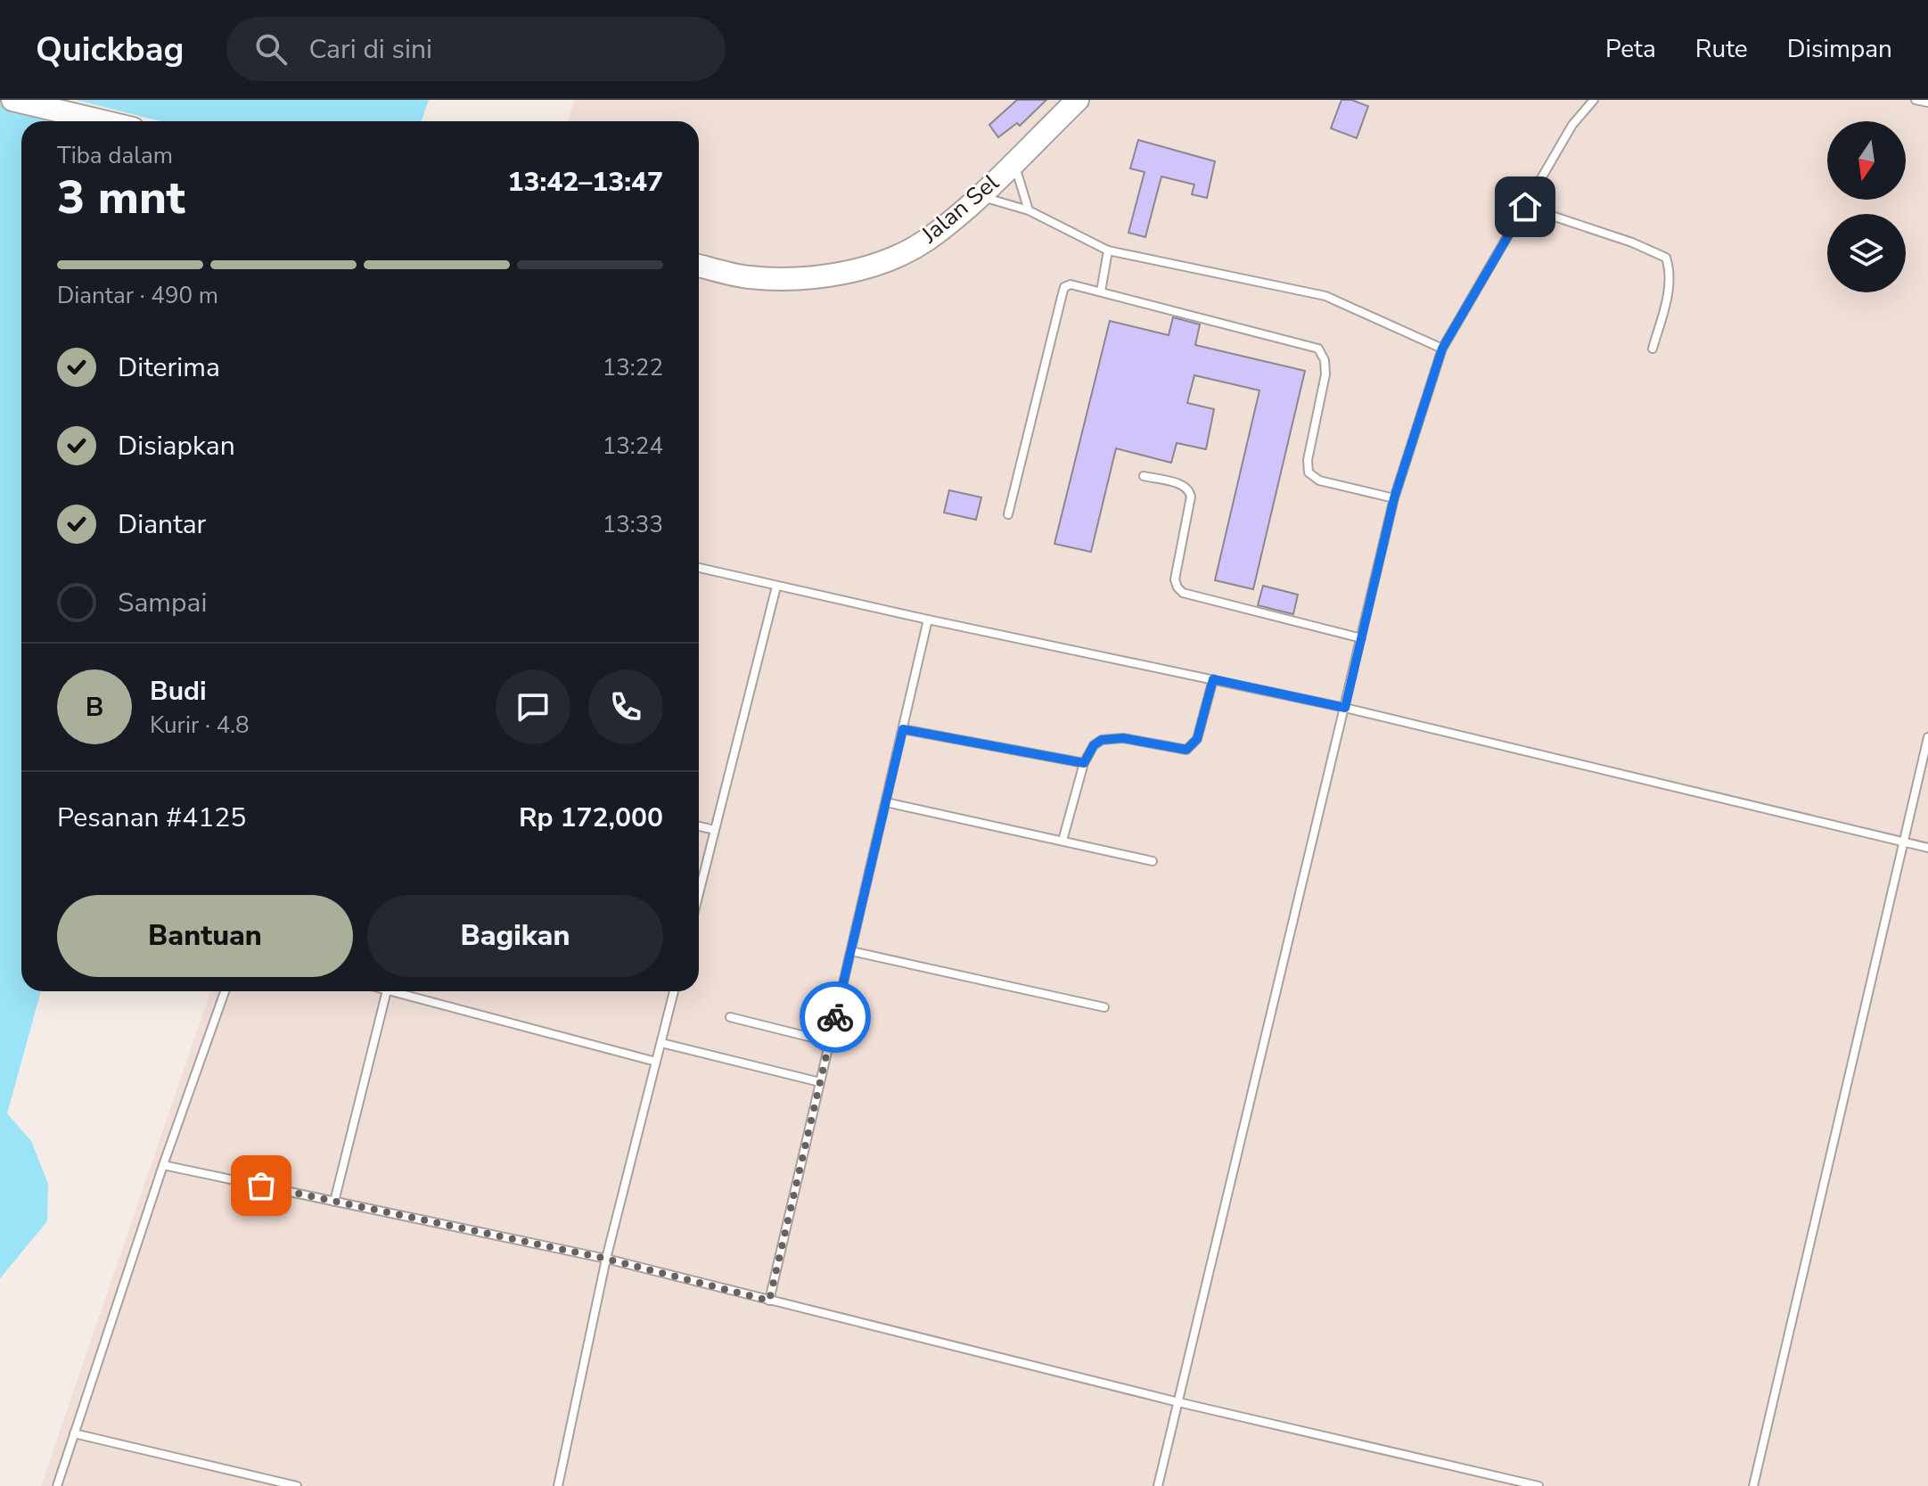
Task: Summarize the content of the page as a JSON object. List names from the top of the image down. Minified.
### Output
{"streets":{"street":["Jalan Sel"]},"north":"bottom","page":{"header":"Quickbag","search":"Cari di sini","nav":["Peta","Rute","Disimpan"],"heading":["3 mnt","Tiba dalam","13:42–13:47"],"panel":["Budi","Kurir · 4.8","Pesanan #4125","Rp 172,000"],"bar":"Diantar · 490 m","list":[["Diterima","13:22"],["Disiapkan","13:24"],["Diantar","13:33"],"Sampai"],"round":"B","buttons":["Bantuan","Bagikan"]}}
